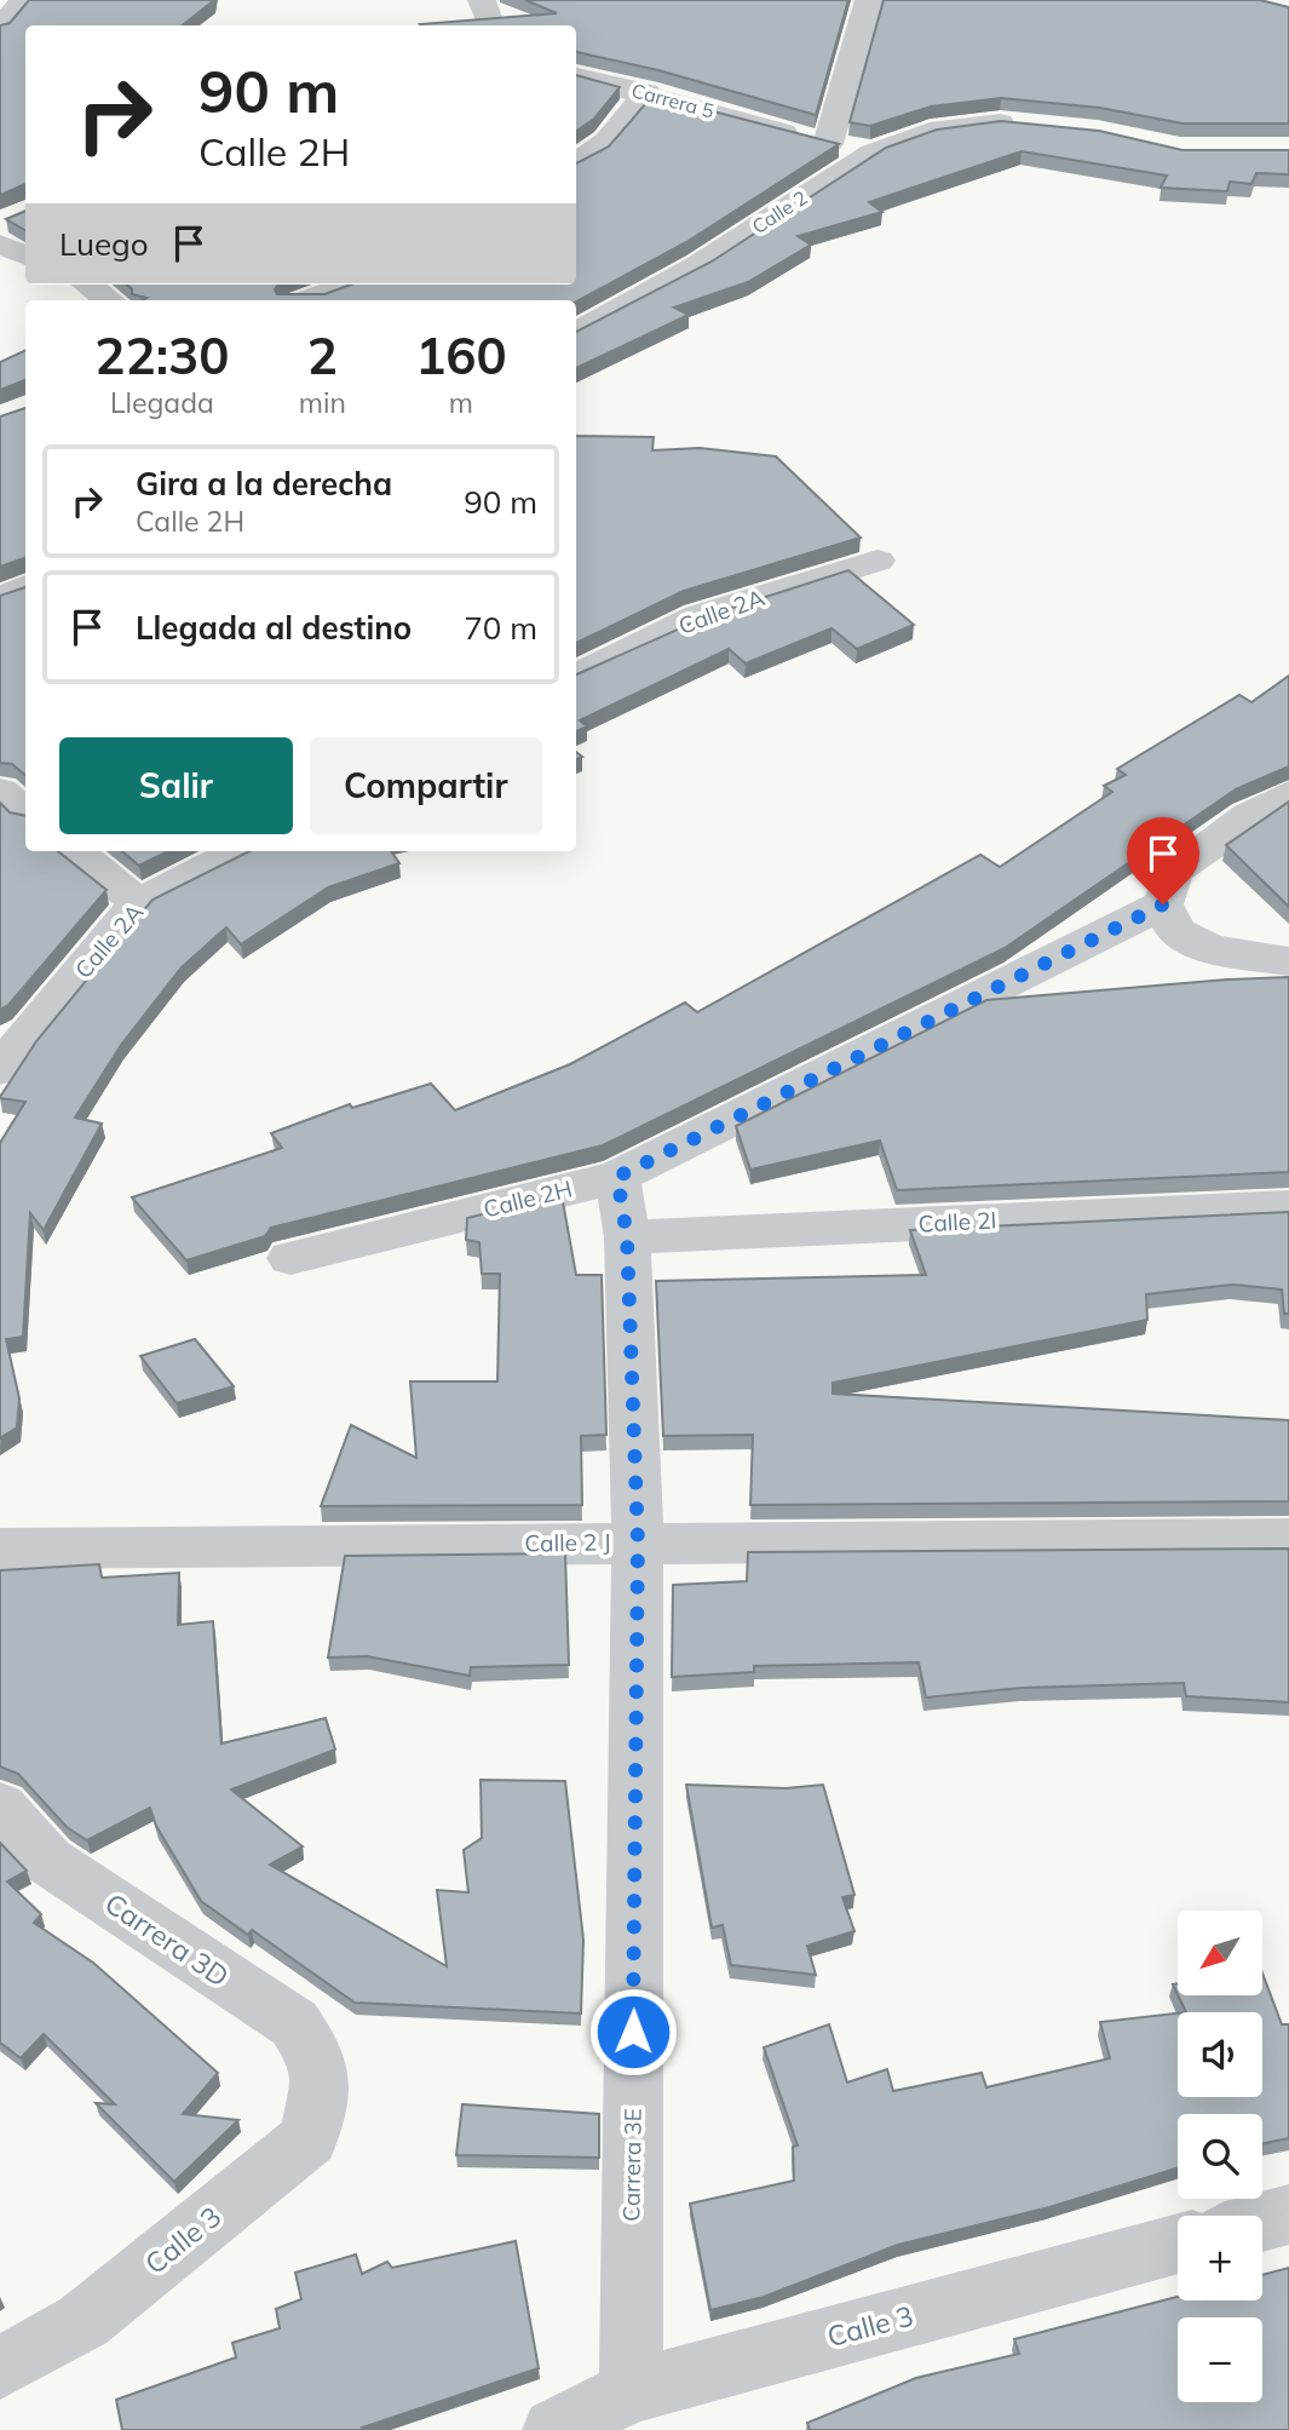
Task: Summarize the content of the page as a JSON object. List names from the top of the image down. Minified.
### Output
{"streets":{"street":["Carrera 5","Calle 2","Calle 2A","Calle 2H","Calle 2I","Calle 2 J","Carrera 3D","Carrera 3E","Calle 3"]},"crossings":[["Carrera 5","Calle 2"],["Calle 2H","Carrera 3E"],["Calle 2I","Carrera 3E"],["Calle 2 J","Carrera 3E"],["Carrera 3D","Calle 3"],["Carrera 3E","Calle 3"]],"north":"bottom left","page":{"turn":["90 m","Calle 2H"],"then":"Luego","eta":["22:30","Llegada","2","min","160","m"],"list":[{"name":"Gira a la derecha","note":"Calle 2H","value":"90 m"},{"name":"Llegada al destino","value":"70 m"}],"buttons":["Salir","Compartir"],"map_buttons":["+","−"]}}
